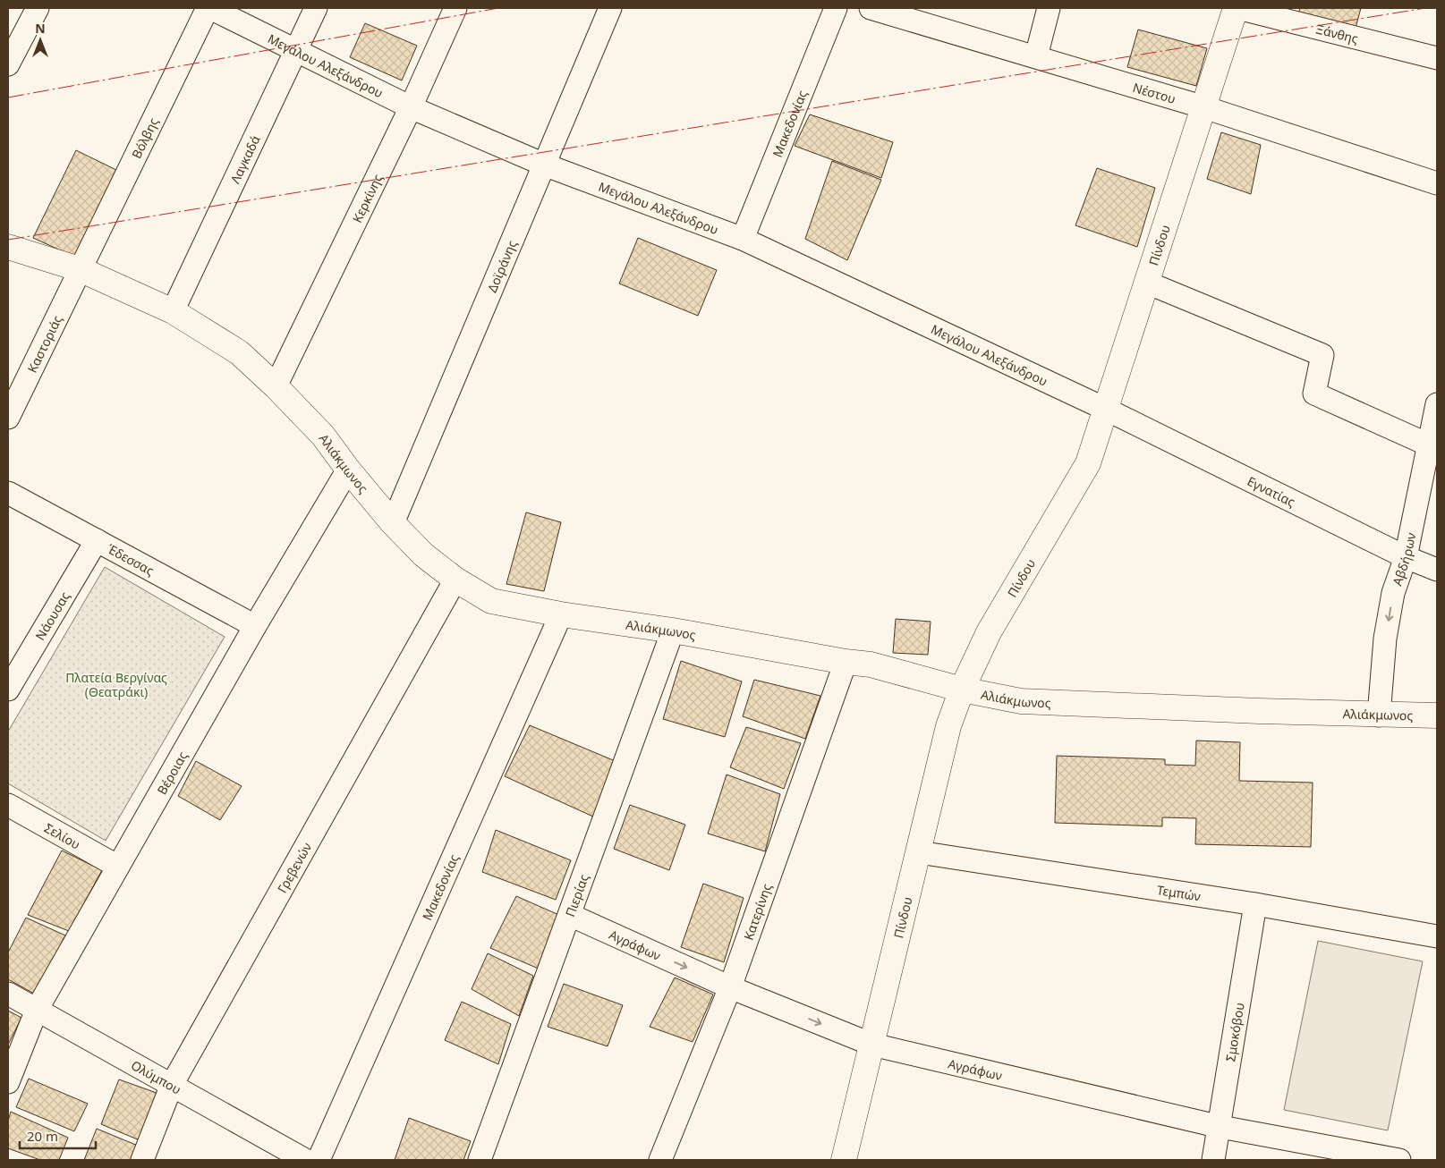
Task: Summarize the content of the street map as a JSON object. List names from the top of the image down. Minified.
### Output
{"streets":{"street":["Ξάνθης","Μεγάλου Αλεξάνδρου","Νέστου","Μακεδονίας","Βόλβης","Λαγκαδά","Κερκίνης","Πίνδου","Δοϊράνης","Καστοριάς","Αλιάκμωνος","Εγνατίας","Έδεσσας","Αβδήρων","Νάουσας","Βέροιας","Σελίου","Γρεβενών","Τεμπών","Πιερίας","Κατερίνης","Αγράφων","Σμοκόβου","Ολύμπου"]},"crossings":[["Ξάνθης","Πίνδου"],["Μεγάλου Αλεξάνδρου","Μακεδονίας"],["Μεγάλου Αλεξάνδρου","Βόλβης"],["Μεγάλου Αλεξάνδρου","Λαγκαδά"],["Μεγάλου Αλεξάνδρου","Κερκίνης"],["Μεγάλου Αλεξάνδρου","Πίνδου"],["Μεγάλου Αλεξάνδρου","Δοϊράνης"],["Μεγάλου Αλεξάνδρου","Εγνατίας"],["Νέστου","Πίνδου"],["Μακεδονίας","Αλιάκμωνος"],["Βόλβης","Καστοριάς"],["Βόλβης","Αλιάκμωνος"],["Λαγκαδά","Αλιάκμωνος"],["Κερκίνης","Αλιάκμωνος"],["Πίνδου","Αλιάκμωνος"],["Πίνδου","Εγνατίας"],["Πίνδου","Τεμπών"],["Πίνδου","Αγράφων"],["Δοϊράνης","Αλιάκμωνος"],["Καστοριάς","Αλιάκμωνος"],["Αλιάκμωνος","Αβδήρων"],["Αλιάκμωνος","Βέροιας"],["Αλιάκμωνος","Γρεβενών"],["Αλιάκμωνος","Πιερίας"],["Αλιάκμωνος","Κατερίνης"],["Εγνατίας","Αβδήρων"],["Έδεσσας","Νάουσας"],["Έδεσσας","Βέροιας"],["Βέροιας","Σελίου"],["Βέροιας","Ολύμπου"],["Γρεβενών","Ολύμπου"],["Τεμπών","Σμοκόβου"],["Πιερίας","Αγράφων"],["Κατερίνης","Αγράφων"],["Αγράφων","Σμοκόβου"]],"one_way":["Αβδήρων","Αγράφων"],"parks":["Πλατεία Βεργίνας (Θεατράκι)"],"scale_bar":"20 m","north":"top"}
